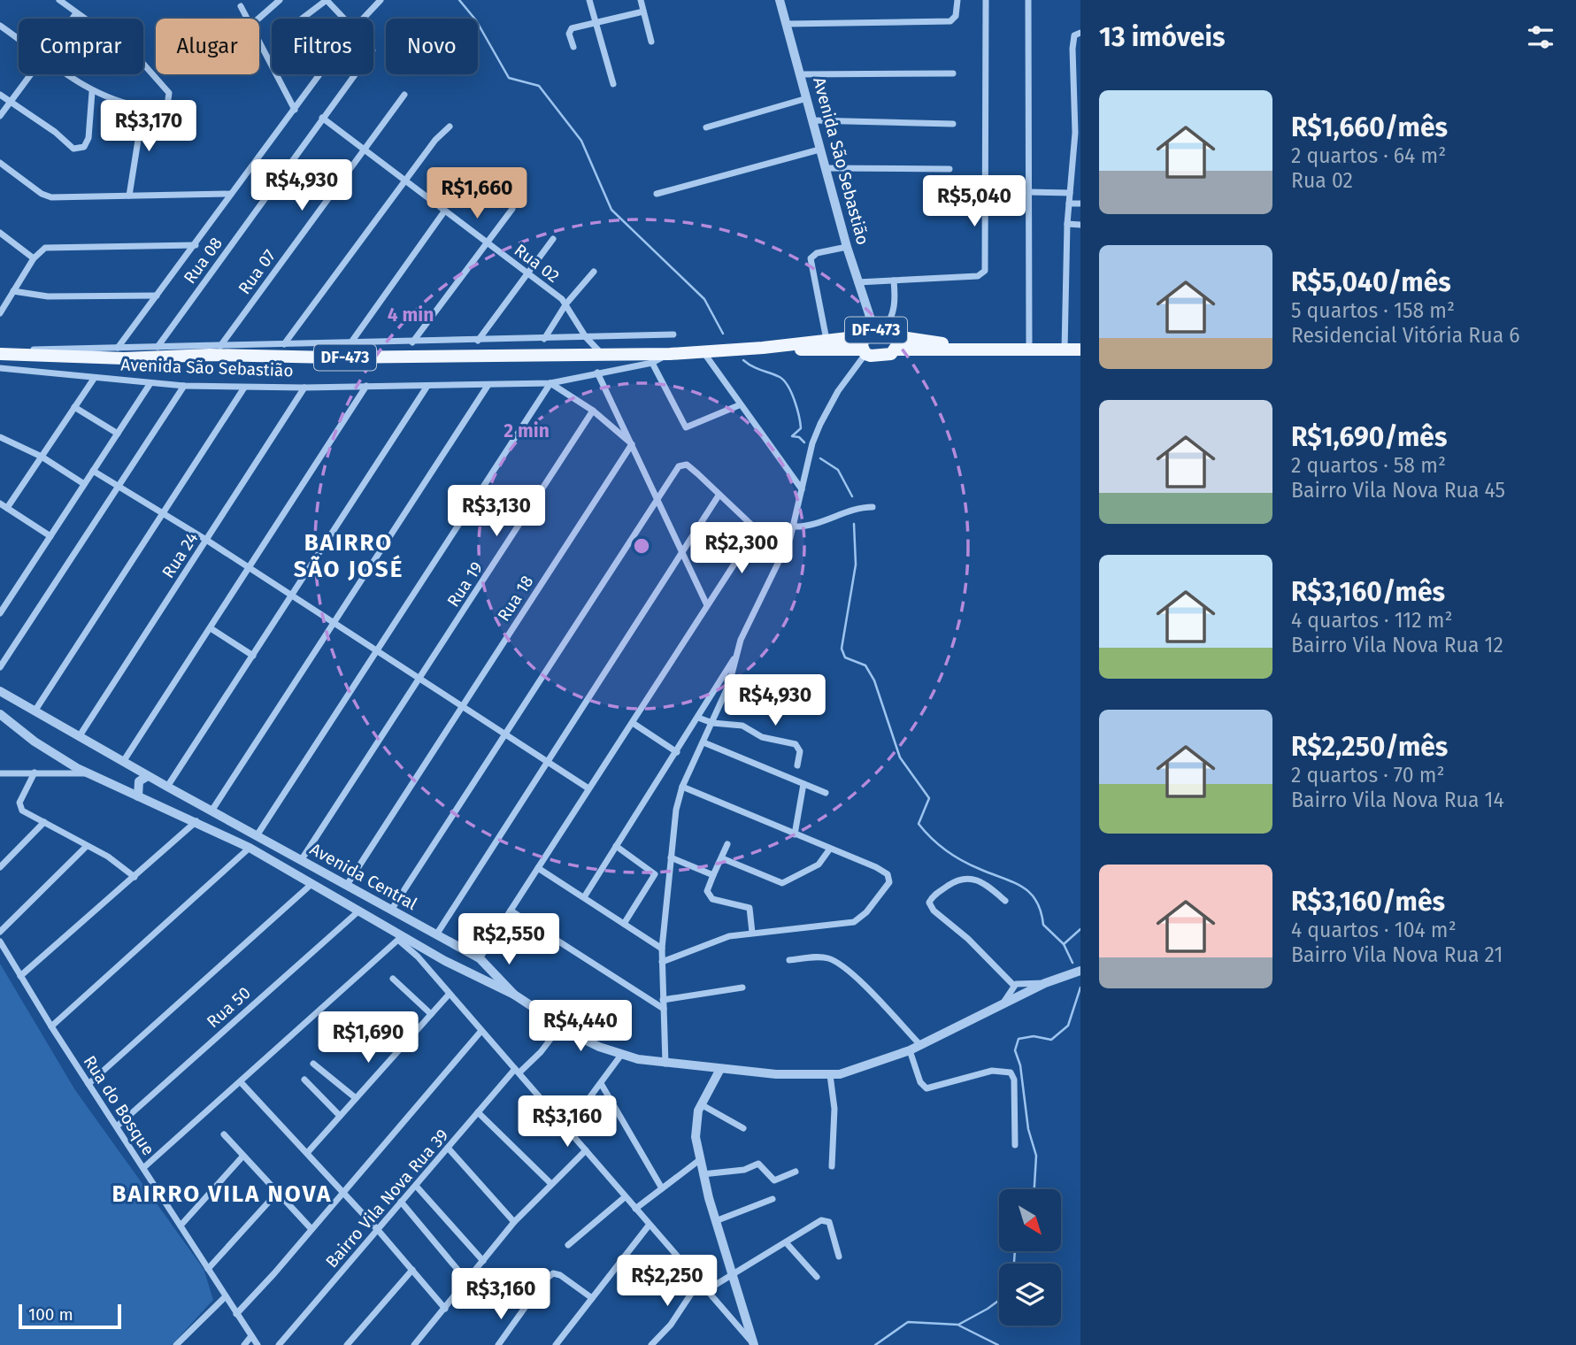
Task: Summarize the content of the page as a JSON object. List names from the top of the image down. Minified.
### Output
{"streets":{"main road":["Avenida São Sebastião","DF-473"],"street":["Rua 08","Rua 02","Rua 07","Rua 24","Rua 19","Rua 18","Avenida Central","Rua 50","Rua do Bosque","Bairro Vila Nova Rua 39"]},"crossings":[["Avenida São Sebastião","Rua 02"],["Avenida São Sebastião","DF-473"],["Avenida São Sebastião","Rua 24"],["Rua 08","Rua 02"],["Rua 02","Rua 07"],["Rua 24","Avenida Central"],["Rua 19","Avenida Central"],["Rua 18","Avenida Central"],["Avenida Central","Rua 50"],["Rua 50","Rua do Bosque"]],"districts":["BAIRRO SÃO JOSÉ","BAIRRO VILA NOVA"],"scale_bar":"100 m","north":"bottom right","page":{"heading":"13 imóveis","chip":["Comprar","Alugar","Filtros","Novo"],"list":[{"name":"R$1,660/mês","note":"2 quartos · 64 m² · Rua 02"},{"name":"R$5,040/mês","note":"5 quartos · 158 m² · Residencial Vitória Rua 6"},{"name":"R$1,690/mês","note":"2 quartos · 58 m² · Bairro Vila Nova Rua 45"},{"name":"R$3,160/mês","note":"4 quartos · 112 m² · Bairro Vila Nova Rua 12"},{"name":"R$2,250/mês","note":"2 quartos · 70 m² · Bairro Vila Nova Rua 14"},{"name":"R$3,160/mês","note":"4 quartos · 104 m² · Bairro Vila Nova Rua 21"}],"price":["R$3,170","R$4,930","R$1,660","R$5,040","R$3,130","R$2,300","R$4,930","R$2,550","R$4,440","R$1,690","R$3,160","R$2,250","R$3,160"],"scale":"100 m"},"rings":["4 min","2 min"]}
